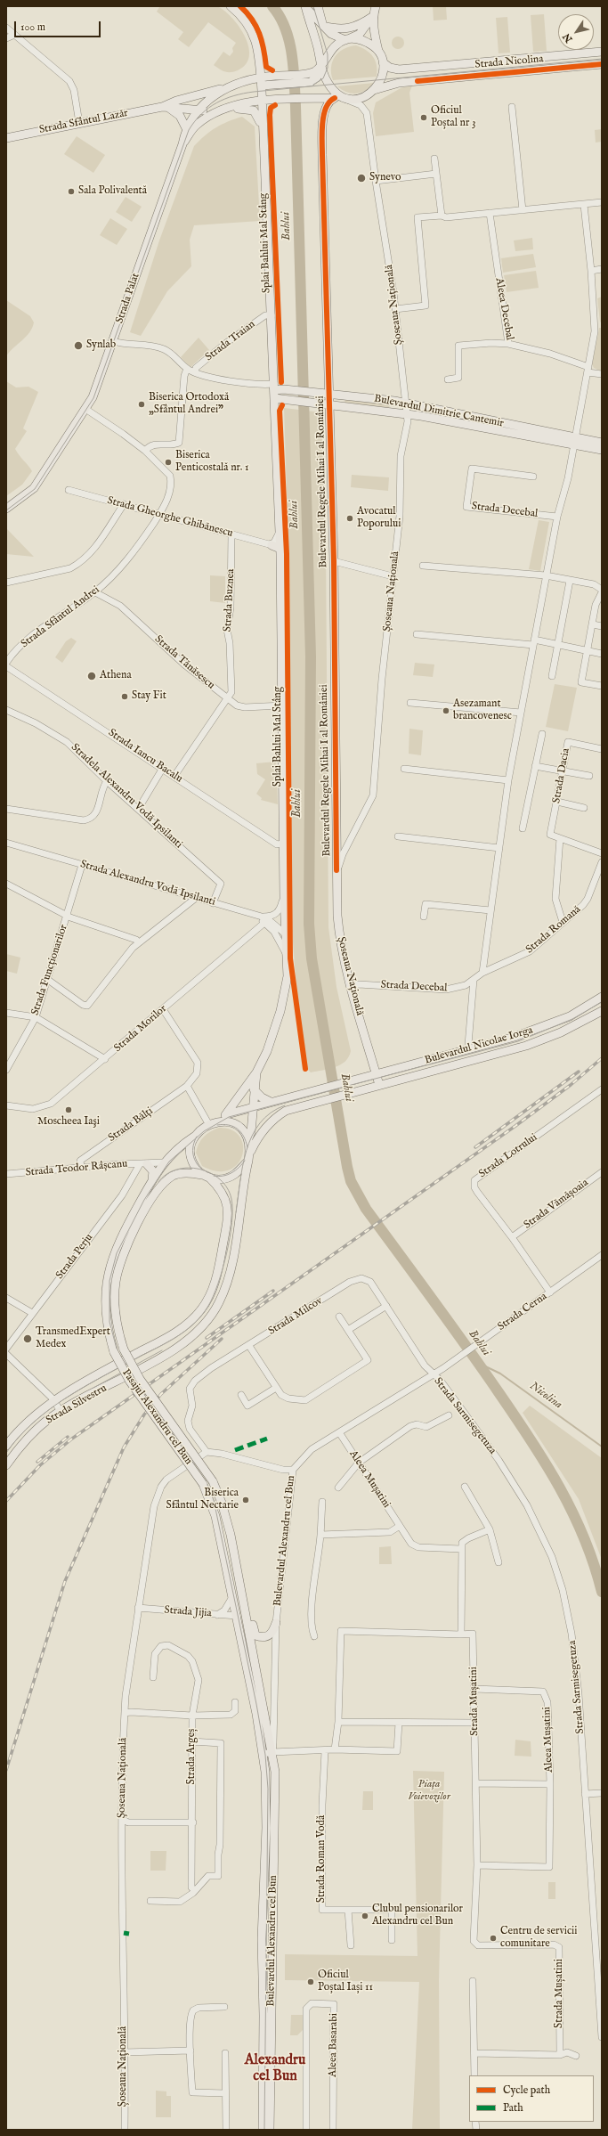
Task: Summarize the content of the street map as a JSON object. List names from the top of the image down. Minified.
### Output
{"streets":{"main road":["Strada Nicolina","Strada Sfântul Lazăr","Strada Palat","Șoseaua Națională","Bulevardul Dimitrie Cantemir","Bulevardul Regele Mihai I al României","Bulevardul Nicolae Iorga","Strada Silvestru","Pasajul Alexandru cel Bun","Bulevardul Alexandru cel Bun"],"street":["Aleea Decebal","Strada Traian","Strada Decebal","Strada Gheorghe Ghibănescu","Strada Buznea","Strada Sfântul Andrei","Strada Tănăsescu","Strada Iancu Bacalu","Strada Dacia","Stradela Alexandru Vodă Ipsilanti","Strada Alexandru Vodă Ipsilanti","Strada Romană","Strada Funcționarilor","Strada Morilor","Strada Bălți","Strada Lotrului","Strada Teodor Râșcanu","Strada Vămășoaia","Strada Perju","Strada Cerna","Strada Milcov","Strada Sarmisegetuza","Aleea Mușatini","Strada Jijia","Strada Mușatini","Strada Argeș","Strada Roman Vodă","Aleea Basarabi"],"cycle path":["Splai Bahlui Mal Stâng"]},"crossings":[["Strada Nicolina","Strada Palat"],["Strada Nicolina","Șoseaua Națională"],["Strada Sfântul Lazăr","Strada Palat"],["Strada Palat","Șoseaua Națională"],["Strada Palat","Bulevardul Regele Mihai I al României"],["Strada Palat","Strada Sfântul Andrei"],["Șoseaua Națională","Bulevardul Dimitrie Cantemir"],["Șoseaua Națională","Bulevardul Regele Mihai I al României"],["Șoseaua Națională","Strada Decebal"],["Șoseaua Națională","Bulevardul Nicolae Iorga"],["Șoseaua Națională","Strada Milcov"],["Șoseaua Națională","Strada Jijia"],["Șoseaua Națională","Strada Argeș"],["Bulevardul Dimitrie Cantemir","Bulevardul Regele Mihai I al României"],["Strada Decebal","Strada Romană"],["Strada Gheorghe Ghibănescu","Strada Buznea"],["Strada Gheorghe Ghibănescu","Strada Sfântul Andrei"],["Strada Buznea","Strada Tănăsescu"],["Strada Buznea","Strada Iancu Bacalu"],["Strada Sfântul Andrei","Strada Tănăsescu"],["Stradela Alexandru Vodă Ipsilanti","Strada Alexandru Vodă Ipsilanti"],["Strada Alexandru Vodă Ipsilanti","Strada Funcționarilor"],["Strada Alexandru Vodă Ipsilanti","Strada Morilor"],["Bulevardul Nicolae Iorga","Strada Silvestru"],["Bulevardul Nicolae Iorga","Pasajul Alexandru cel Bun"],["Strada Bălți","Strada Teodor Râșcanu"],["Strada Lotrului","Strada Vămășoaia"],["Strada Lotrului","Strada Cerna"],["Strada Teodor Râșcanu","Strada Perju"],["Strada Teodor Râșcanu","Pasajul Alexandru cel Bun"],["Strada Cerna","Bulevardul Alexandru cel Bun"],["Strada Milcov","Strada Sarmisegetuza"],["Strada Milcov","Bulevardul Alexandru cel Bun"],["Strada Silvestru","Pasajul Alexandru cel Bun"],["Strada Sarmisegetuza","Bulevardul Alexandru cel Bun"],["Pasajul Alexandru cel Bun","Bulevardul Alexandru cel Bun"],["Aleea Mușatini","Bulevardul Alexandru cel Bun"],["Aleea Mușatini","Strada Mușatini"],["Bulevardul Alexandru cel Bun","Strada Jijia"]],"districts":["Alexandru cel Bun"],"water":["Bahlui","Nicolina"],"parks":["Piața Voievozilor"],"places":["Oficiul Poștal nr 3","Synevo","Sala Polivalentă","Synlab","Biserica Ortodoxă „Sfântul Andrei”","Biserica Penticostală nr. 1","Avocatul Poporului","Athena","Stay Fit","Asezamant brancovenesc","Moscheea Iaşi","TransmedExpert Medex","Biserica Sfântul Nectarie","Clubul pensionarilor Alexandru cel Bun","Centru de servicii comunitare","Oficiul Poștal Iași 11"],"legend":["Cycle path","Path"],"scale_bar":"100 m","north":"bottom left"}
